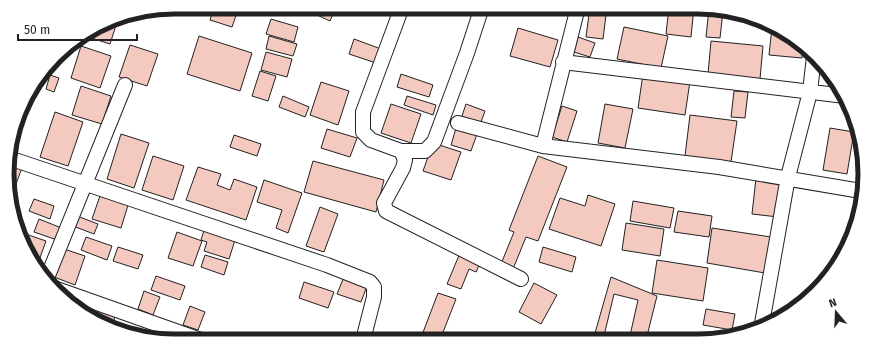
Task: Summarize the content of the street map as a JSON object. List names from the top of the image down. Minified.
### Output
{"scale_bar":"50 m","north":"top"}
